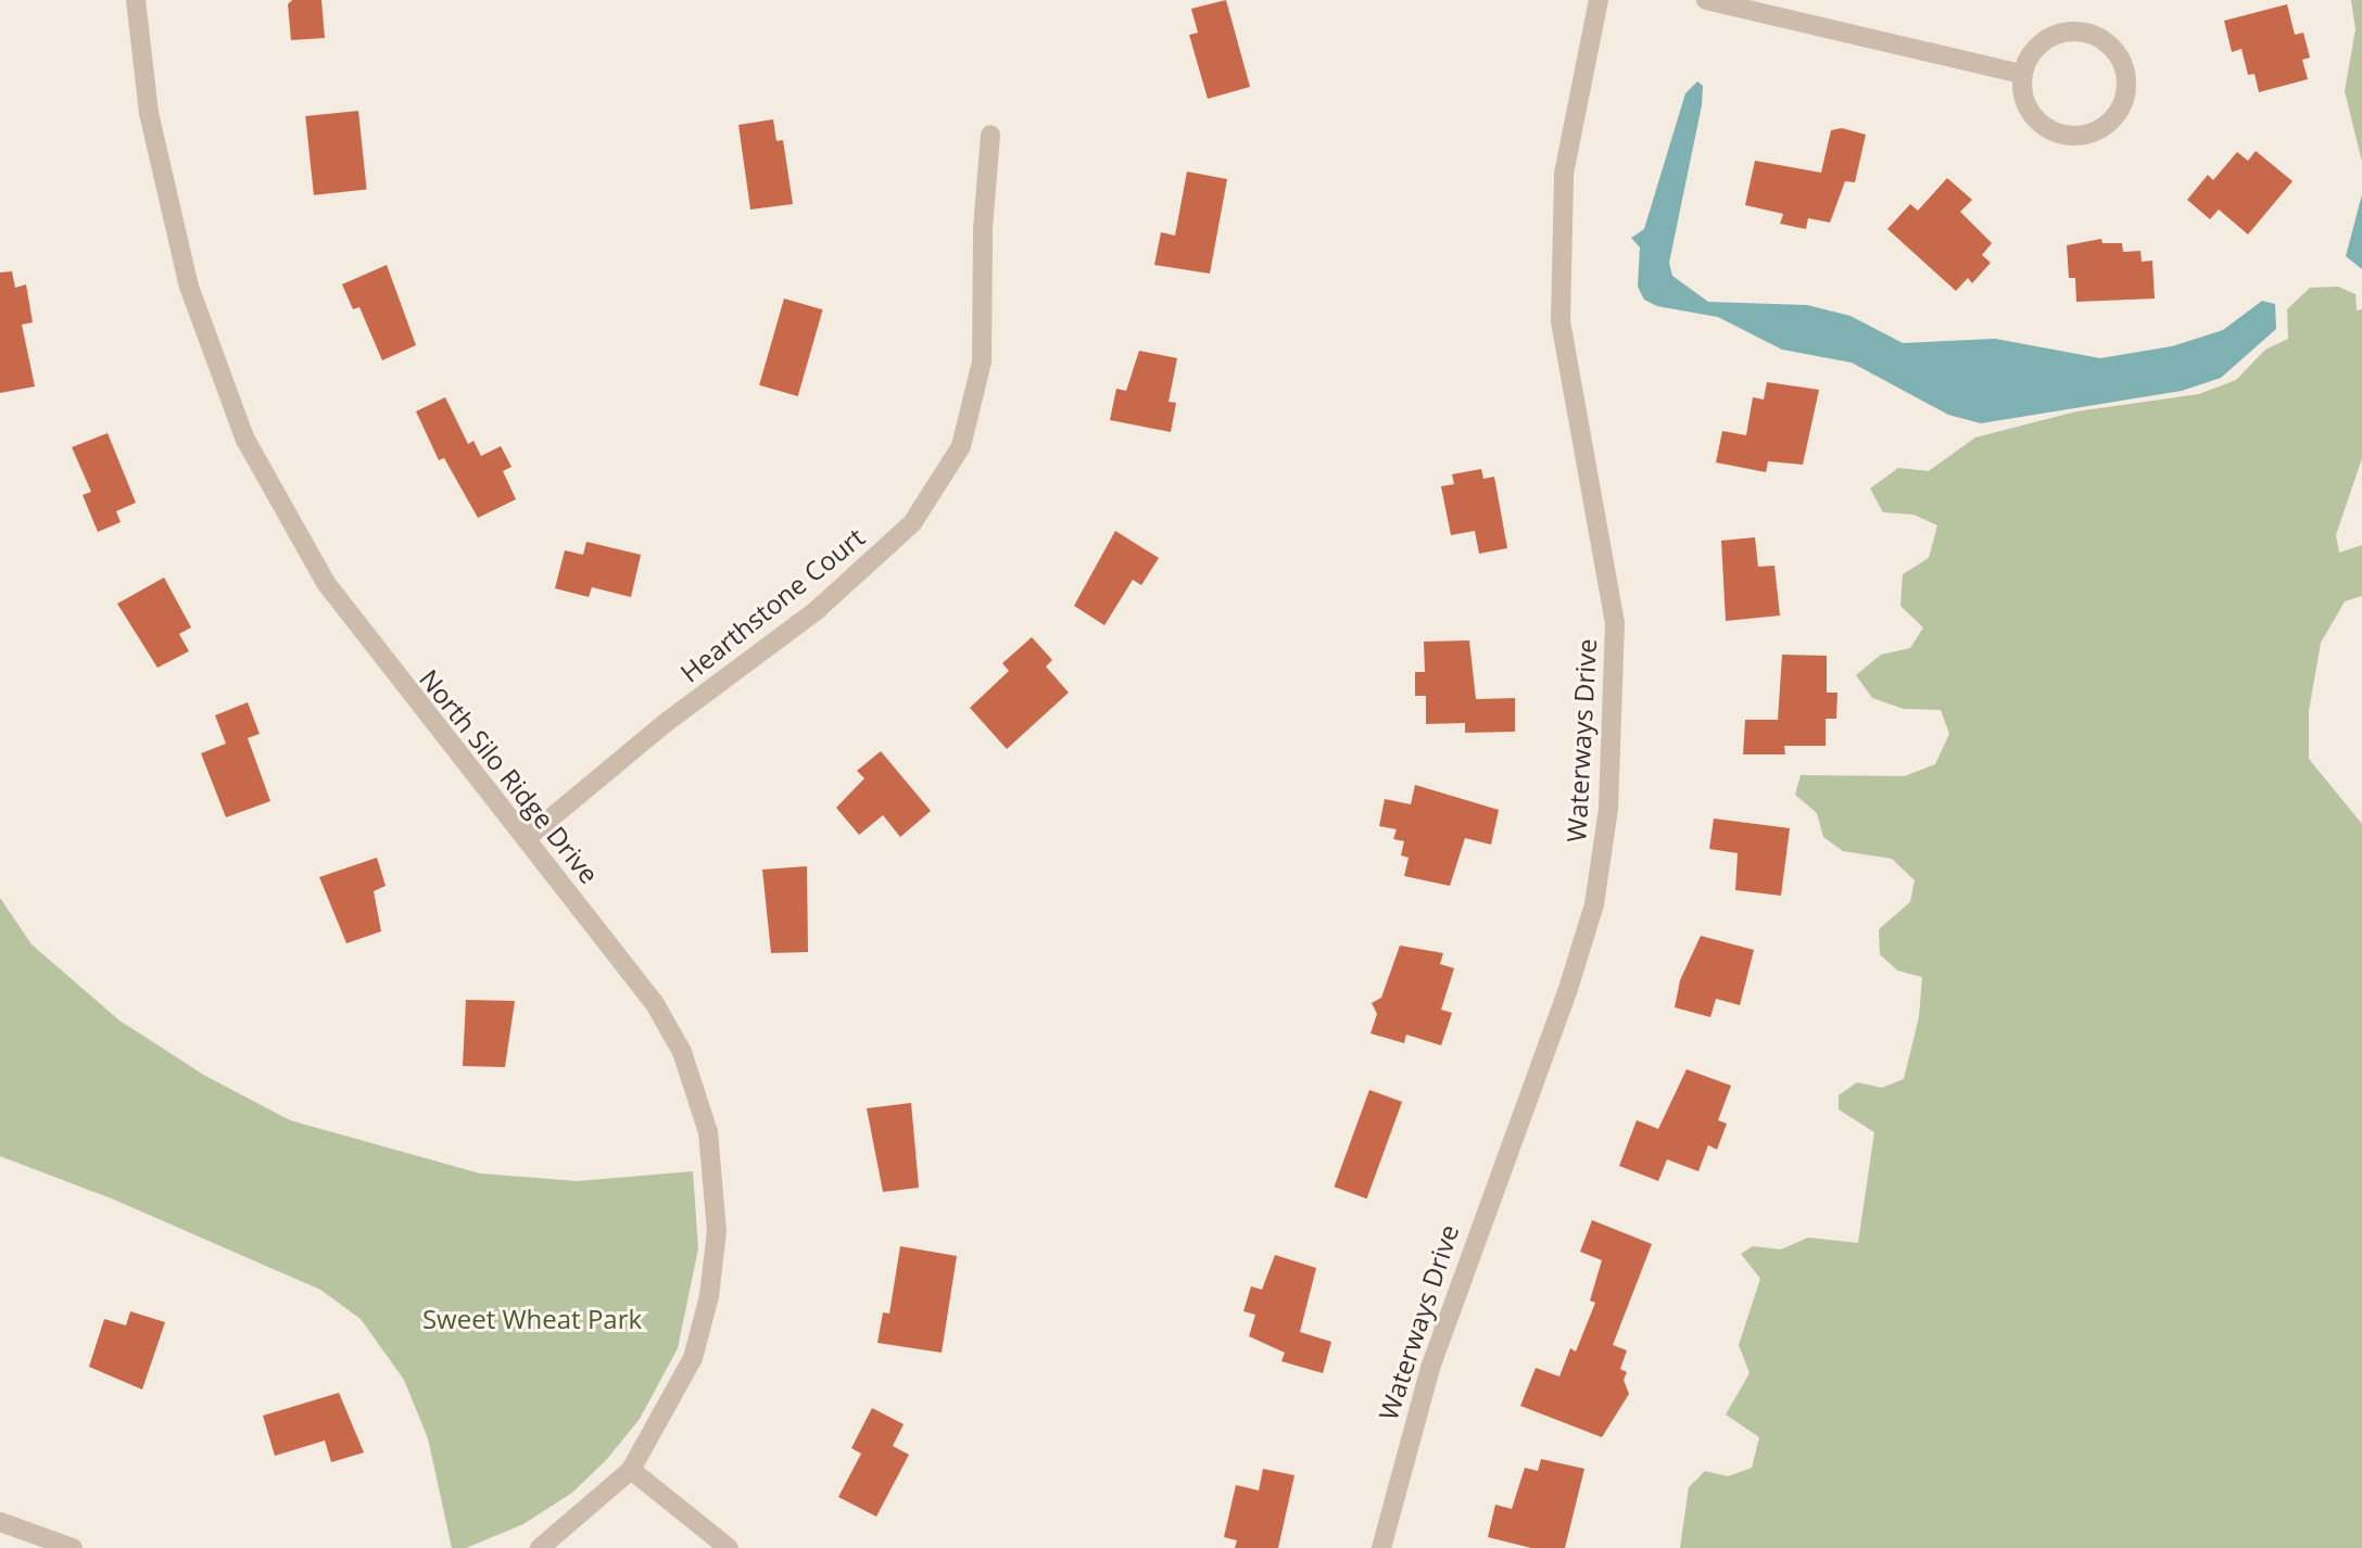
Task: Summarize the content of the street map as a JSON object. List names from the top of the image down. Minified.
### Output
{"streets":{"street":["Hearthstone Court","Waterways Drive","North Silo Ridge Drive"]},"crossings":[["Hearthstone Court","North Silo Ridge Drive"]],"parks":["Sweet Wheat Park"]}
